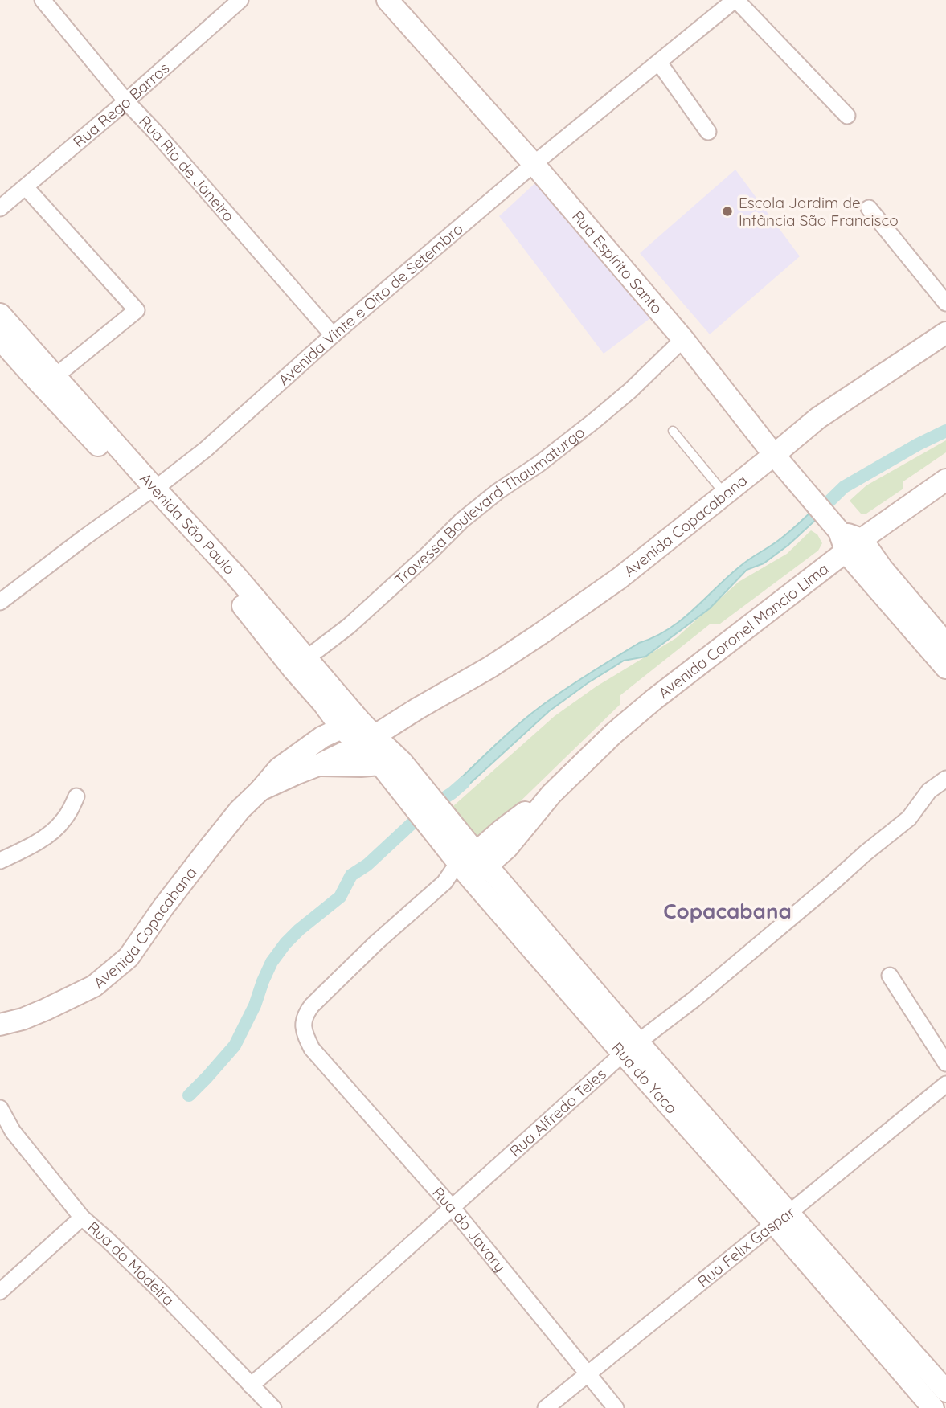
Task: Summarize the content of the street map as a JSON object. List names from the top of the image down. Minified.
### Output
{"streets":{"street":["Rua Rego Barros","Rua Rio de Janeiro","Rua Espírito Santo","Avenida Vinte e Oito de Setembro","Travessa Boulevard Thaumaturgo","Avenida São Paulo","Avenida Copacabana","Avenida Coronel Mancio Lima","Rua do Yaco","Rua Alfredo Teles","Rua do Javary","Rua Felix Gaspar","Rua do Madeira"]},"crossings":[["Rua Rego Barros","Rua Rio de Janeiro"],["Rua Rio de Janeiro","Avenida Vinte e Oito de Setembro"],["Rua Espírito Santo","Avenida Vinte e Oito de Setembro"],["Rua Espírito Santo","Travessa Boulevard Thaumaturgo"],["Rua Espírito Santo","Avenida Copacabana"],["Rua Espírito Santo","Avenida Coronel Mancio Lima"],["Avenida Vinte e Oito de Setembro","Avenida São Paulo"],["Travessa Boulevard Thaumaturgo","Avenida São Paulo"],["Avenida São Paulo","Avenida Copacabana"],["Avenida São Paulo","Rua do Yaco"],["Avenida Copacabana","Rua do Yaco"],["Avenida Coronel Mancio Lima","Rua do Yaco"],["Avenida Coronel Mancio Lima","Rua do Javary"],["Rua do Yaco","Rua Alfredo Teles"],["Rua do Yaco","Rua Felix Gaspar"],["Rua Alfredo Teles","Rua do Javary"],["Rua Alfredo Teles","Rua do Madeira"],["Rua do Javary","Rua Felix Gaspar"]],"districts":["Copacabana"],"places":["Escola Jardim de Infância São Francisco"]}
